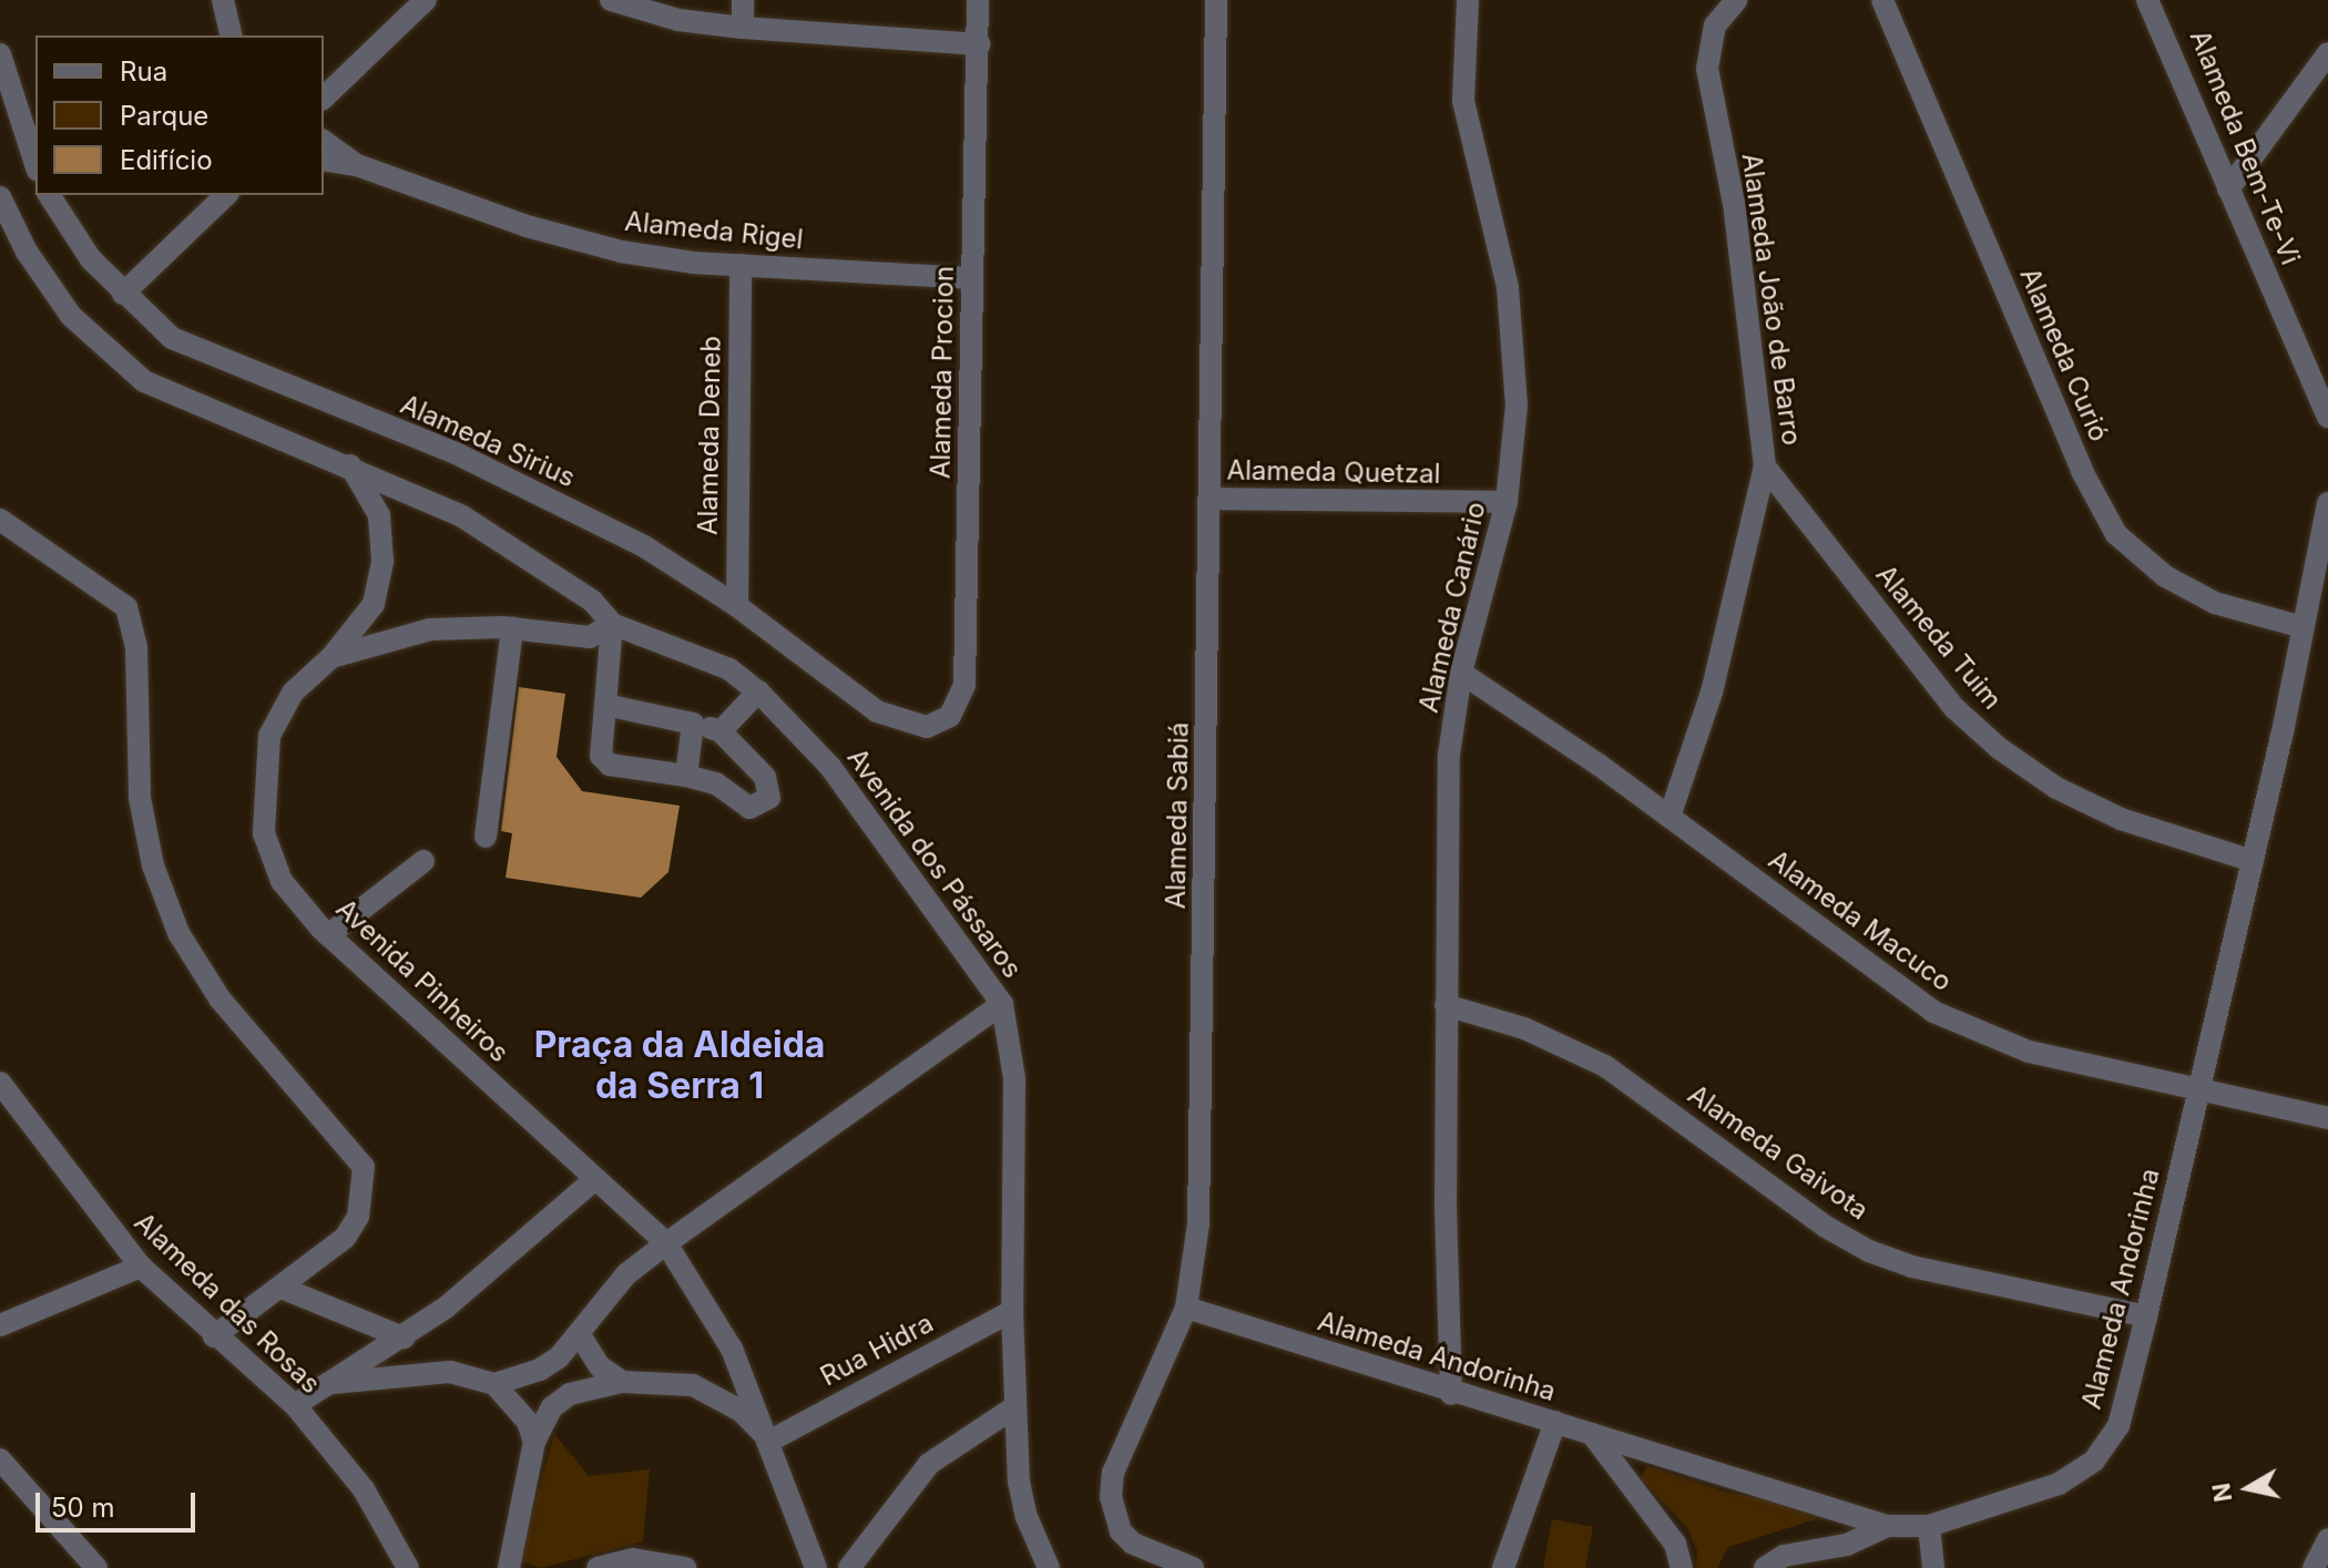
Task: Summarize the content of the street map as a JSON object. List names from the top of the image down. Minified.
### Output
{"streets":{"street":["Alameda Bem-Te-Vi","Alameda Rigel","Alameda João de Barro","Alameda Curió","Alameda Procion","Alameda Deneb","Alameda Sirius","Alameda Quetzal","Alameda Canário","Alameda Tuim","Alameda Sabiá","Avenida dos Pássaros","Alameda Macuco","Avenida Pinheiros","Alameda Gaivota","Alameda Andorinha","Alameda das Rosas","Rua Hidra"]},"crossings":[["Alameda Rigel","Alameda Procion"],["Alameda Rigel","Alameda Deneb"],["Alameda João de Barro","Alameda Tuim"],["Alameda João de Barro","Alameda Macuco"],["Alameda Curió","Alameda Andorinha"],["Alameda Procion","Alameda Sirius"],["Alameda Deneb","Alameda Sirius"],["Alameda Quetzal","Alameda Canário"],["Alameda Quetzal","Alameda Sabiá"],["Alameda Canário","Alameda Macuco"],["Alameda Canário","Alameda Gaivota"],["Alameda Canário","Alameda Andorinha"],["Alameda Tuim","Alameda Andorinha"],["Alameda Sabiá","Alameda Andorinha"],["Avenida dos Pássaros","Avenida Pinheiros"],["Avenida dos Pássaros","Rua Hidra"],["Alameda Macuco","Alameda Andorinha"],["Avenida Pinheiros","Rua Hidra"],["Alameda Gaivota","Alameda Andorinha"]],"districts":["Praça da Aldeida da Serra 1"],"legend":["Rua","Parque","Edifício"],"scale_bar":"50 m","north":"left"}
